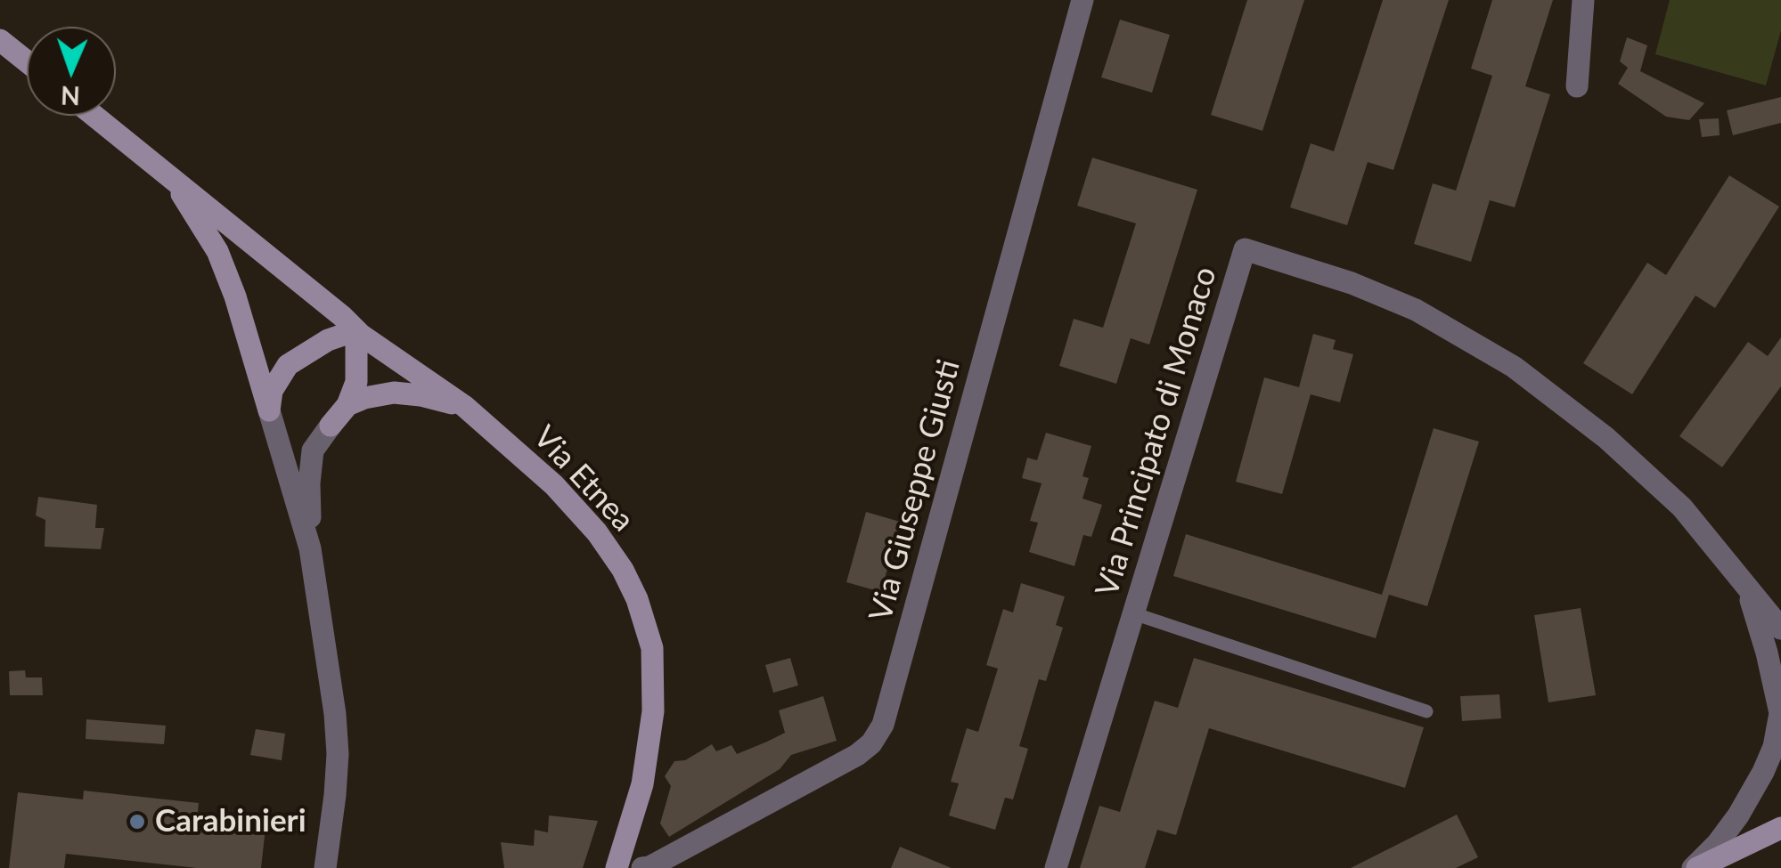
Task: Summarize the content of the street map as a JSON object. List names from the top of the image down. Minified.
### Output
{"streets":{"main road":["Via Etnea"],"street":["Via Principato di Monaco","Via Giuseppe Giusti"]},"places":["Carabinieri"],"north":"bottom"}
